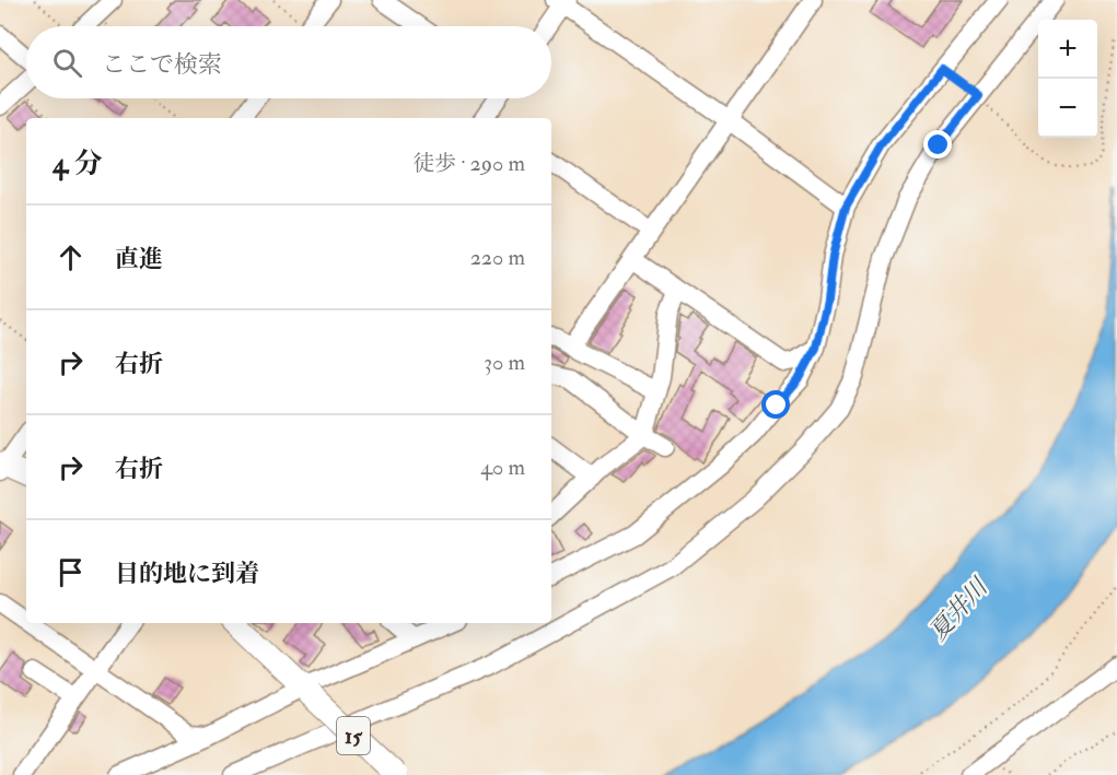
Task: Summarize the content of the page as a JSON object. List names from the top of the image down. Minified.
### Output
{"streets":{"main road":["15"]},"water":["夏井川"],"page":{"map_buttons":["+","−"],"search":"ここで検索","heading":["4 分","徒歩 · 290 m"],"list":[["直進","220 m"],["右折","30 m"],["右折","40 m"],"目的地に到着"]}}
